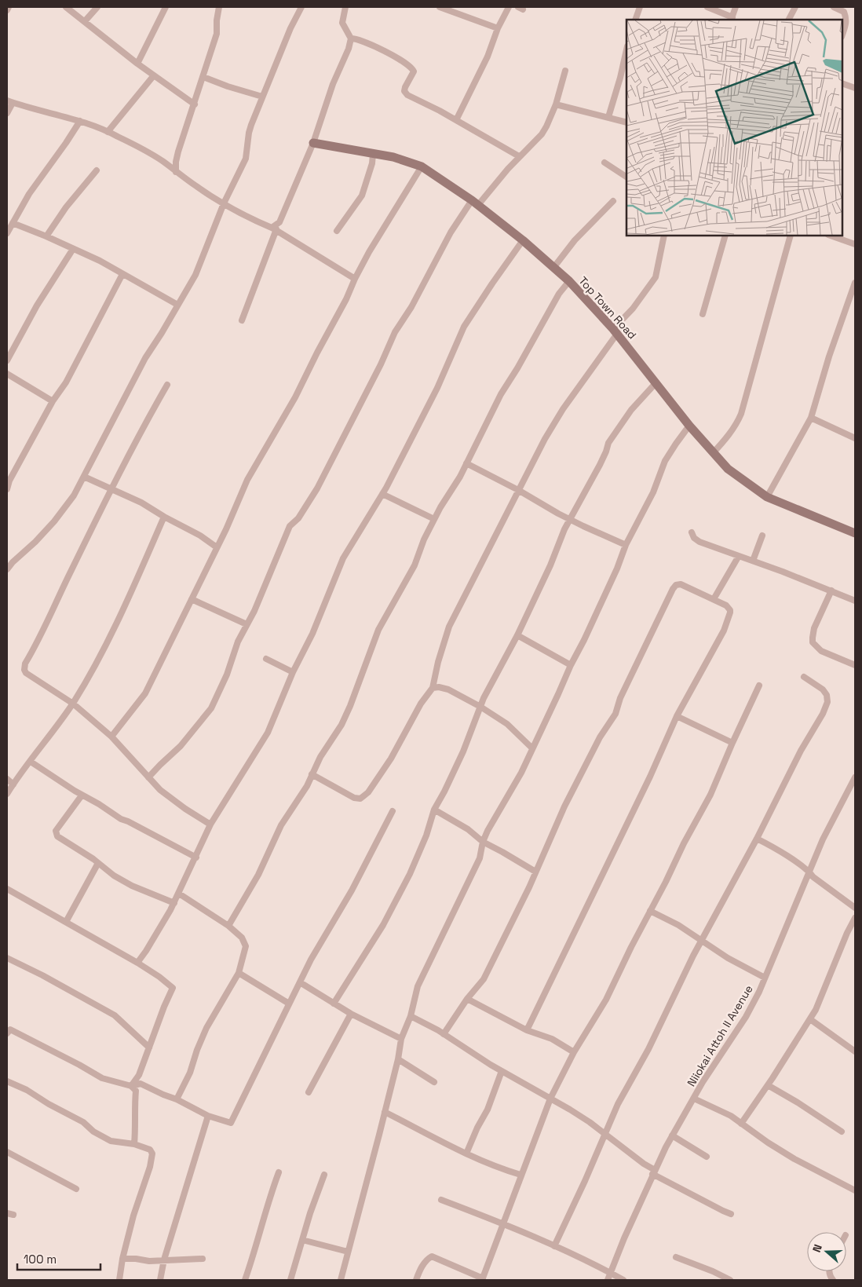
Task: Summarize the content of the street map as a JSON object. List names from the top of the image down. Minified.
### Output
{"streets":{"street":["Top Town Road","Niiokai Attoh II Avenue"]},"scale_bar":"100 m","north":"left"}
